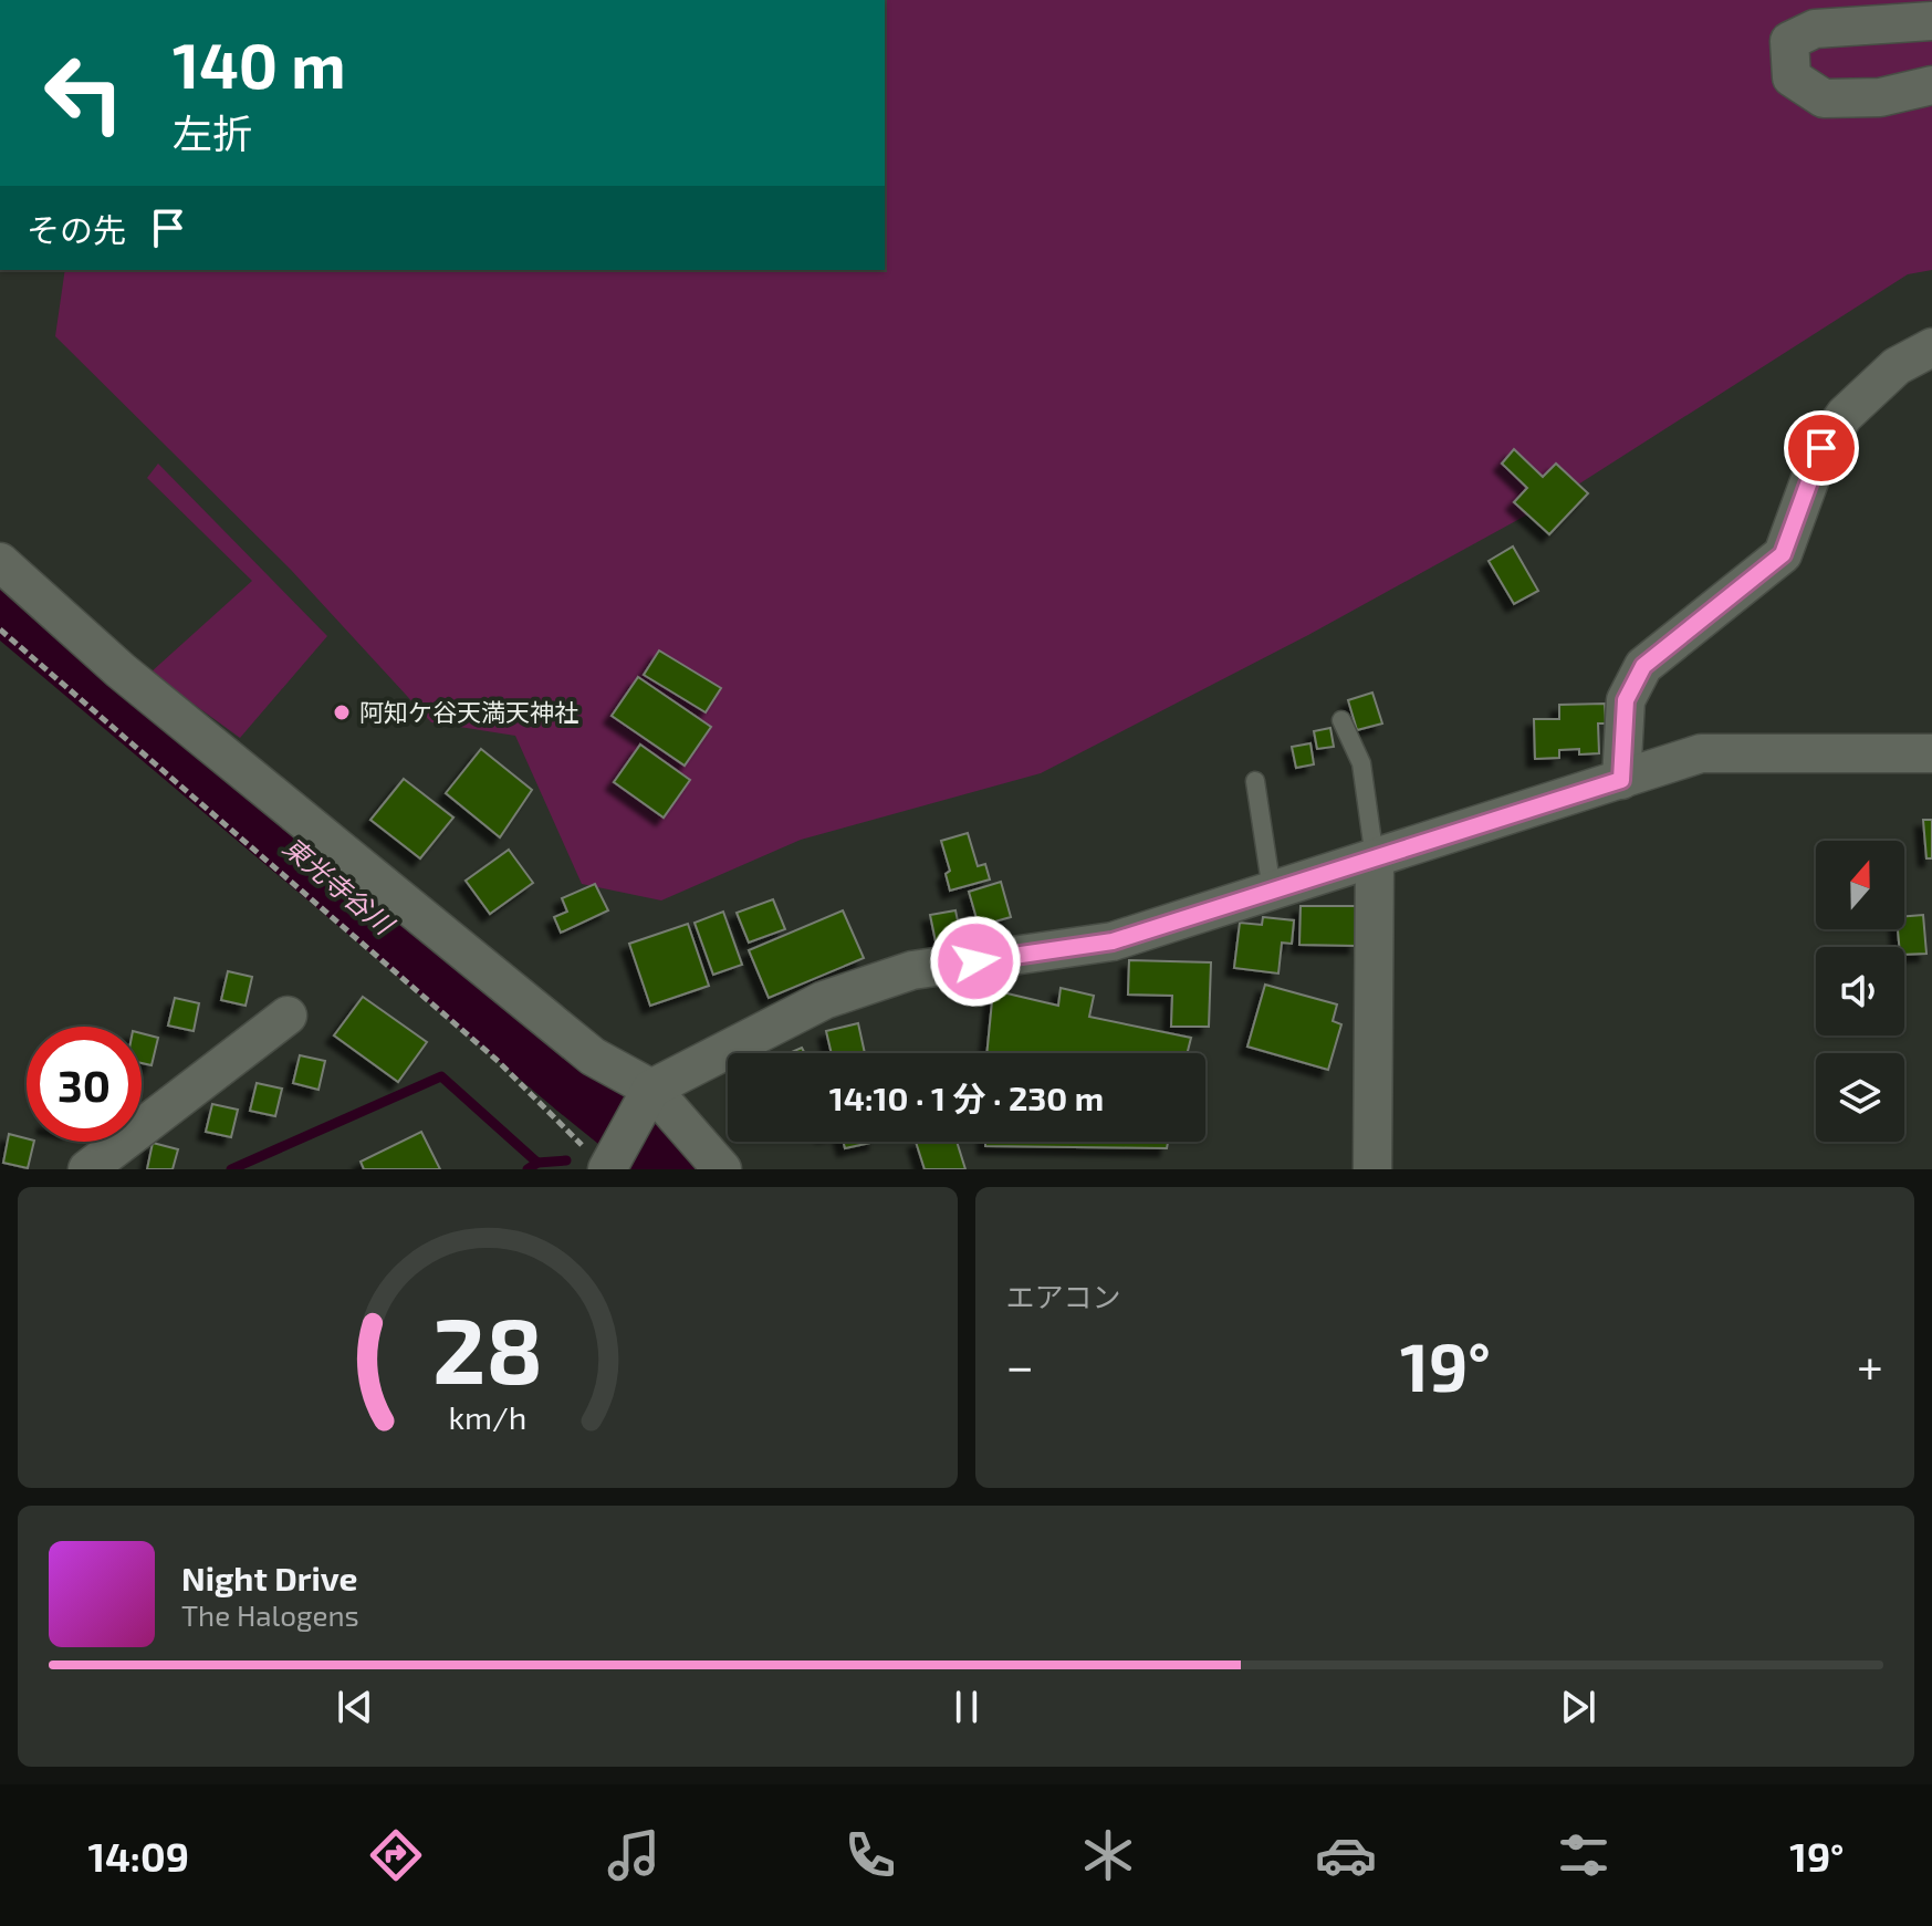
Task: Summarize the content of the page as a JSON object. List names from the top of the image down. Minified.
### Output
{"water":["東光寺谷川"],"places":["阿知ケ谷天満天神社"],"north":"top","page":{"turn":["140 m","左折"],"then":"その先","limit":"30","trip":"14:10 · 1 分 · 230 m","tile":"エアコン","heat":["−","19°","+"],"song":["Night Drive","The Halogens"],"tabs":["14:09","19°"],"gauge":["28","km/h"]}}
